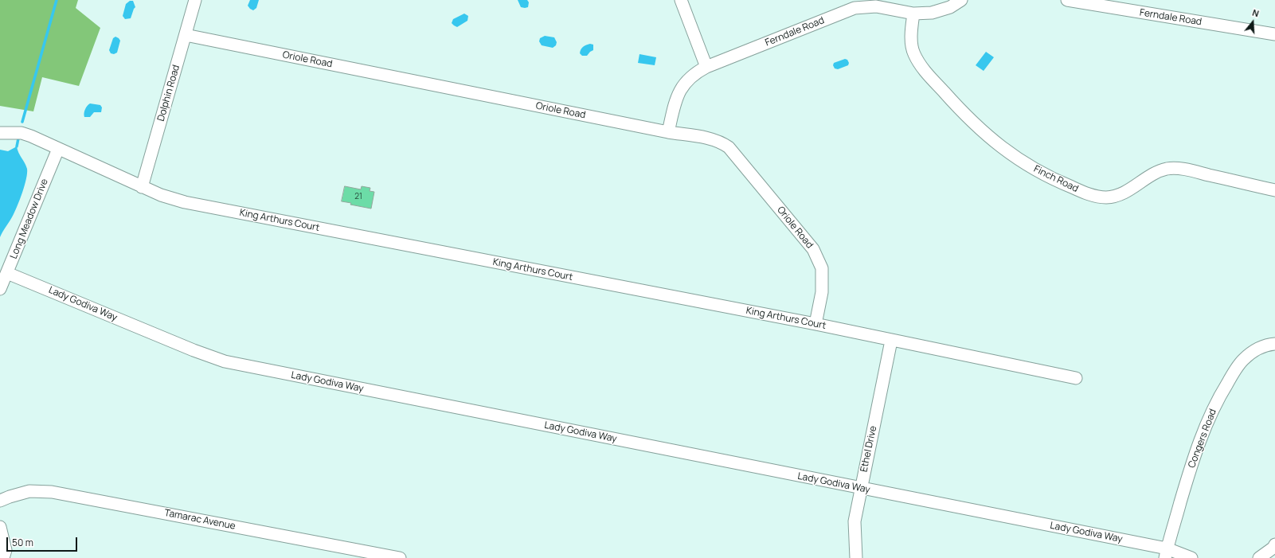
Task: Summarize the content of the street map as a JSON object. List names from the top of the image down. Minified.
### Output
{"streets":{"street":["Ferndale Road","Oriole Road","Dolphin Road","Finch Road","Long Meadow Drive","King Arthurs Court","Lady Godiva Way","Congers Road","Ethel Drive","Tamarac Avenue"]},"crossings":[["Ferndale Road","Oriole Road"],["Ferndale Road","Finch Road"],["Oriole Road","Dolphin Road"],["Oriole Road","King Arthurs Court"],["Dolphin Road","King Arthurs Court"],["Long Meadow Drive","King Arthurs Court"],["Long Meadow Drive","Lady Godiva Way"],["King Arthurs Court","Ethel Drive"],["Lady Godiva Way","Congers Road"],["Lady Godiva Way","Ethel Drive"]],"house_numbers":["21"],"scale_bar":"50 m","north":"top"}
